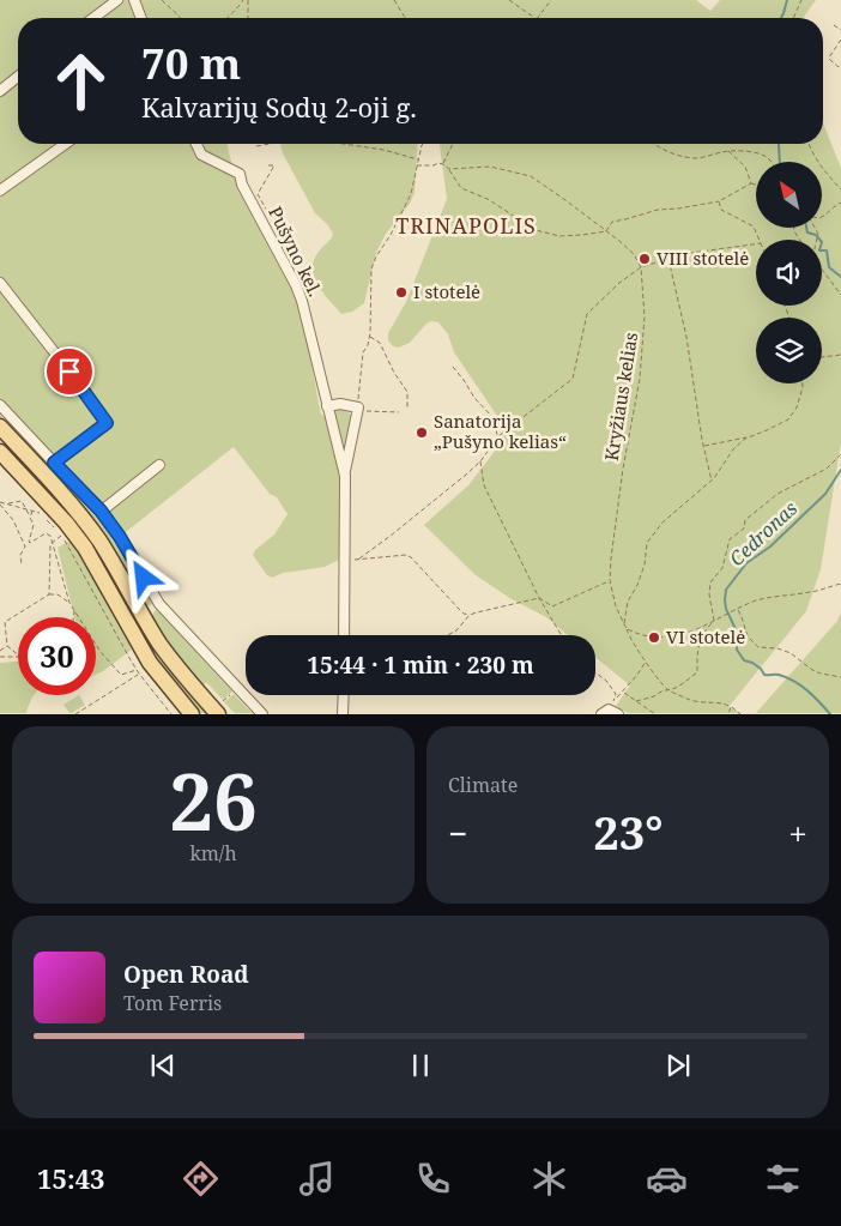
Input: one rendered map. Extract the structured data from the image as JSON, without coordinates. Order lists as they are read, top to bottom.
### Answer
{
  "streets": {
    "street": ["Pušyno kel."],
    "path": ["Kryžiaus kelias"]
  },
  "districts": ["TRINAPOLIS"],
  "water": ["Cedronas"],
  "places": [
    "VIII stotelė",
    "I stotelė",
    "Sanatorija „Pušyno kelias“",
    "VI stotelė"
  ],
  "north": "top left",
  "page": {
    "turn": ["70 m", "Kalvarijų Sodų 2-oji g."],
    "limit": "30",
    "trip": "15:44 · 1 min · 230 m",
    "tile": [
      ["26", "km/h"],
      "Climate"
    ],
    "heat": ["−", "23°", "+"],
    "song": ["Open Road", "Tom Ferris"],
    "tabs": "15:43"
  }
}
